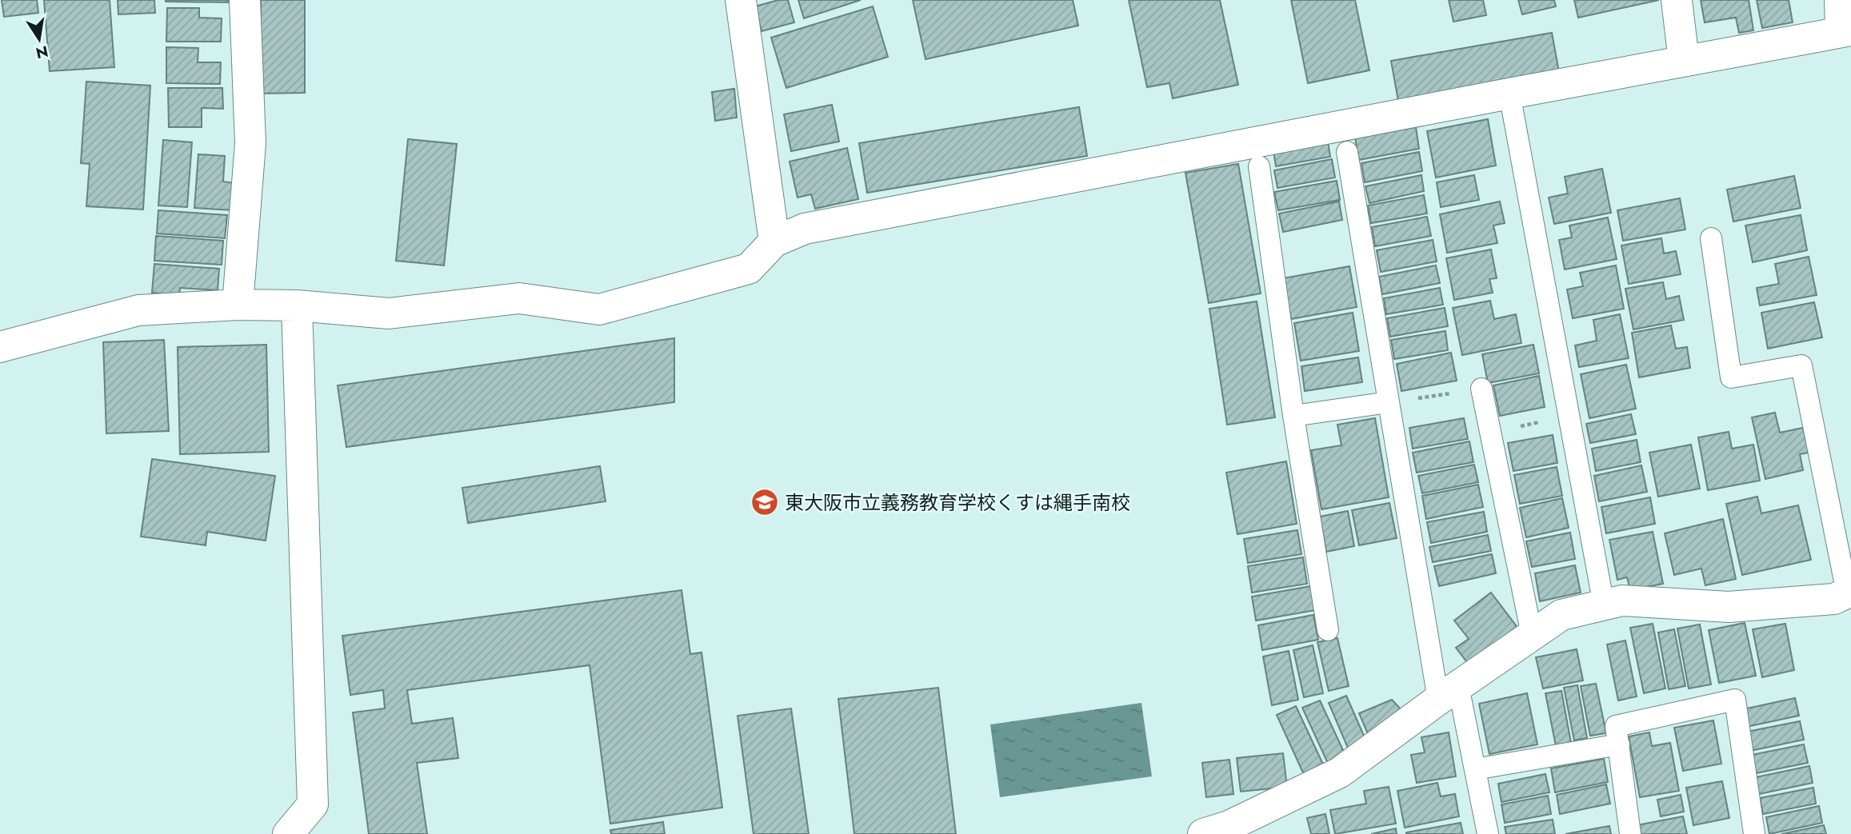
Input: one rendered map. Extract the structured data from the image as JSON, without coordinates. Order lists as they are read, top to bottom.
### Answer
{
  "places": {
    "school or university": ["東大阪市立義務教育学校くすは縄手南校"]
  },
  "north": "bottom"
}
